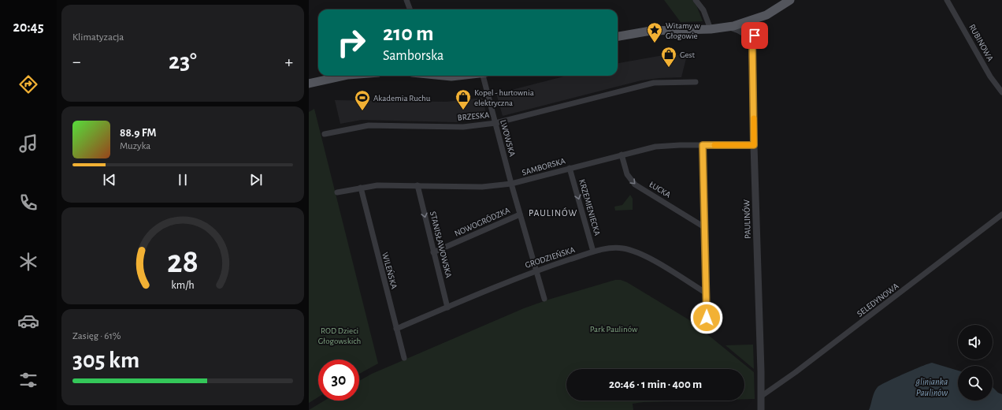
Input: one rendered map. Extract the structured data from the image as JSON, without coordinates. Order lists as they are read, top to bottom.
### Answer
{
  "streets": {
    "street": [
      "RUBINOWA",
      "BRZESKA",
      "LWOWSKA",
      "SAMBORSKA",
      "ŁUCKA",
      "KRZEMIENIECKA",
      "PAULINÓW",
      "NOWOGRÓDZKA",
      "STANISŁAWOWSKA",
      "GRODZIEŃSKA",
      "WILEŃSKA",
      "SELEDYNOWA"
    ]
  },
  "crossings": [
    ["BRZESKA", "LWOWSKA"],
    ["LWOWSKA", "SAMBORSKA"],
    ["LWOWSKA", "NOWOGRÓDZKA"],
    ["LWOWSKA", "GRODZIEŃSKA"],
    ["SAMBORSKA", "ŁUCKA"],
    ["SAMBORSKA", "KRZEMIENIECKA"],
    ["SAMBORSKA", "PAULINÓW"],
    ["SAMBORSKA", "STANISŁAWOWSKA"],
    ["SAMBORSKA", "WILEŃSKA"],
    ["KRZEMIENIECKA", "GRODZIEŃSKA"],
    ["PAULINÓW", "SELEDYNOWA"],
    ["NOWOGRÓDZKA", "STANISŁAWOWSKA"],
    ["STANISŁAWOWSKA", "GRODZIEŃSKA"],
    ["GRODZIEŃSKA", "WILEŃSKA"]
  ],
  "one_way": ["ŁUCKA", "KRZEMIENIECKA", "STANISŁAWOWSKA"],
  "districts": ["PAULINÓW"],
  "water": ["glinianka Paulinów"],
  "parks": ["Park Paulinów", "ROD Dzieci Głogowskich"],
  "places": {
    "place": ["Witamy w Głogowie"],
    "shop": ["Gest", "Kopel - hurtownia elektryczna"],
    "sports": ["Akademia Ruchu"]
  },
  "page": {
    "tabs": "20:45",
    "tile": [
      "Klimatyzacja",
      ["Zasięg · 61%", "305 km"]
    ],
    "turn": ["210 m", "Samborska"],
    "heat": ["−", "23°", "+"],
    "song": ["88.9 FM", "Muzyka"],
    "limit": "30",
    "trip": "20:46 · 1 min · 400 m",
    "gauge": ["28", "km/h"]
  }
}
